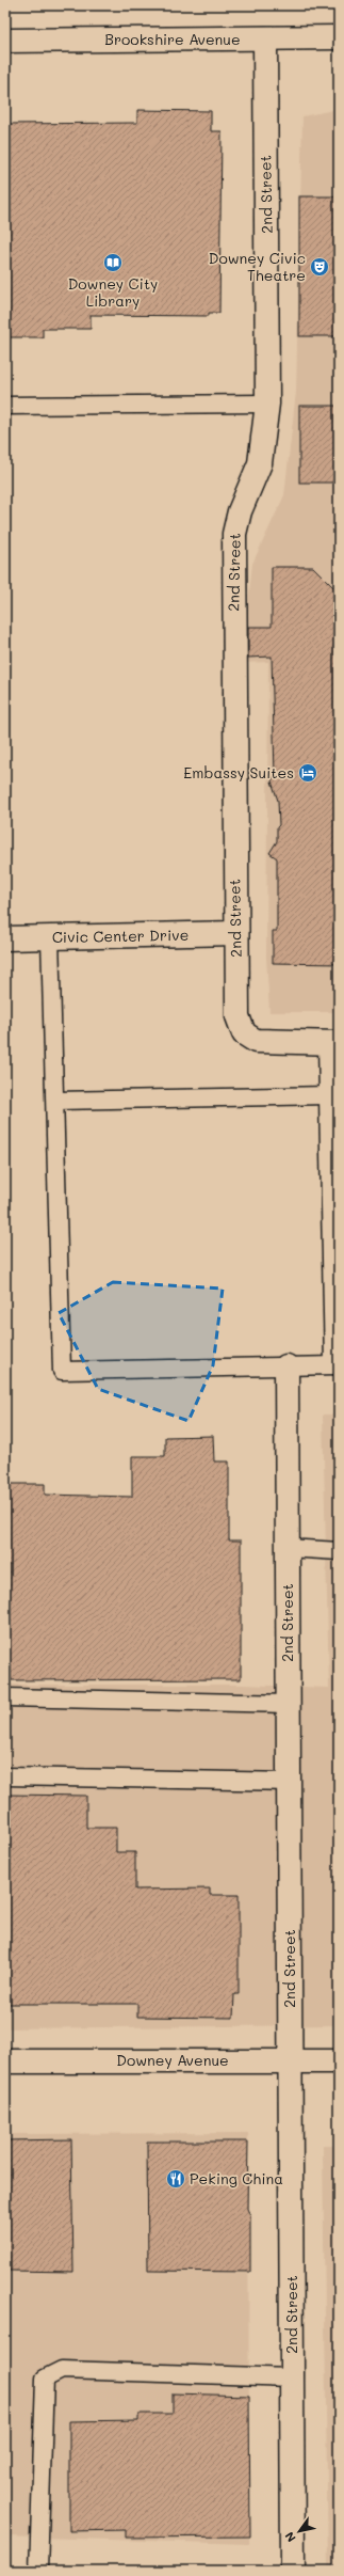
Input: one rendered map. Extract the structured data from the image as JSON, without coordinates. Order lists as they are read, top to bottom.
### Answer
{
  "streets": {
    "street": [
      "Brookshire Avenue",
      "2nd Street",
      "Civic Center Drive",
      "Downey Avenue"
    ]
  },
  "crossings": [
    ["Brookshire Avenue", "2nd Street"],
    ["2nd Street", "Civic Center Drive"],
    ["2nd Street", "Downey Avenue"]
  ],
  "places": {
    "library": ["Downey City Library"],
    "theatre": ["Downey Civic Theatre"],
    "hotel": ["Embassy Suites"],
    "restaurant": ["Peking China"]
  },
  "north": "bottom left"
}
